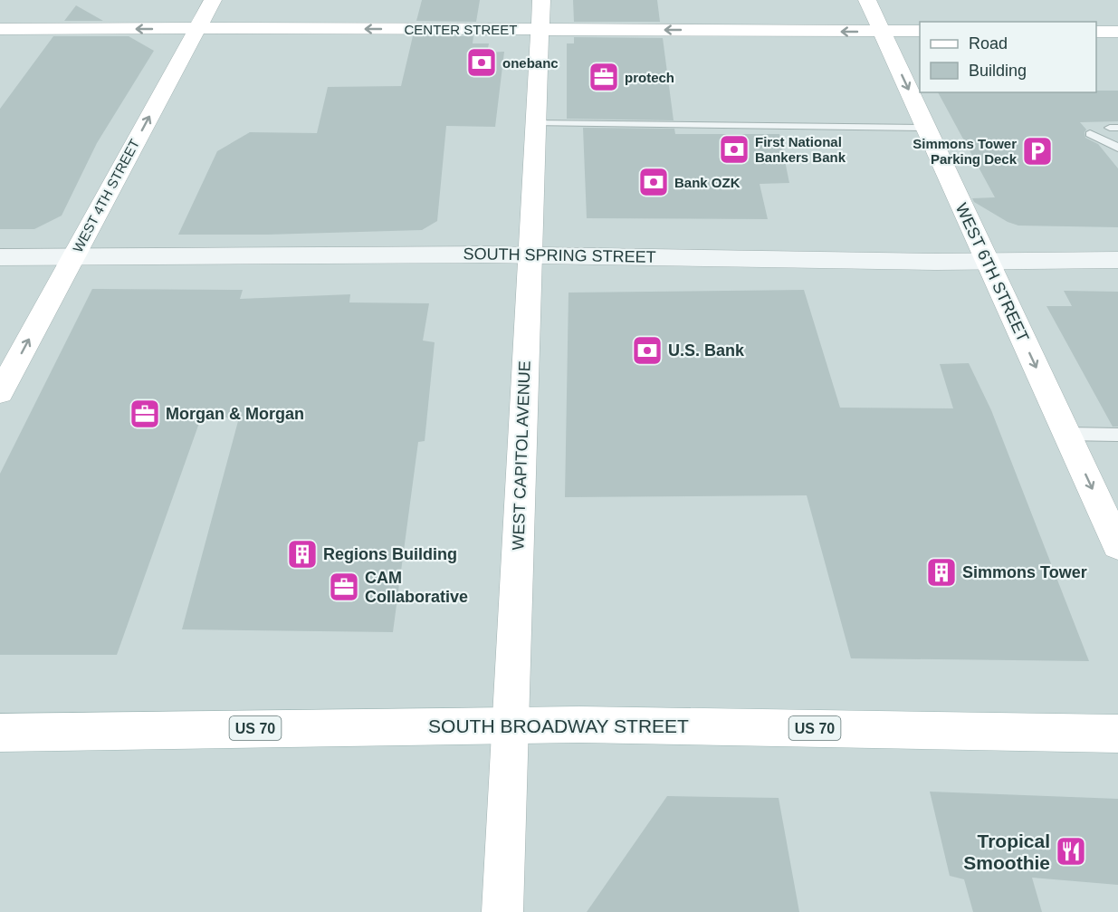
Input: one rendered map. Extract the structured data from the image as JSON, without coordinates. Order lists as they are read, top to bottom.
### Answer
{
  "streets": {
    "street": [
      "CENTER STREET",
      "WEST 4TH STREET",
      "SOUTH SPRING STREET",
      "WEST 6TH STREET",
      "WEST CAPITOL AVENUE",
      "SOUTH BROADWAY STREET",
      "US 70"
    ]
  },
  "crossings": [
    ["CENTER STREET", "WEST 4TH STREET"],
    ["CENTER STREET", "WEST 6TH STREET"],
    ["CENTER STREET", "WEST CAPITOL AVENUE"],
    ["WEST 4TH STREET", "SOUTH SPRING STREET"],
    ["SOUTH SPRING STREET", "WEST 6TH STREET"],
    ["SOUTH SPRING STREET", "WEST CAPITOL AVENUE"],
    ["WEST CAPITOL AVENUE", "SOUTH BROADWAY STREET"]
  ],
  "one_way": ["CENTER STREET", "WEST 4TH STREET", "WEST 6TH STREET"],
  "places": {
    "bank": [
      "onebanc",
      "First National Bankers Bank",
      "Bank OZK",
      "U.S. Bank"
    ],
    "office": ["protech", "Morgan & Morgan", "CAM Collaborative"],
    "parking": ["Simmons Tower Parking Deck"],
    "building": ["Regions Building", "Simmons Tower"],
    "restaurant": ["Tropical Smoothie"]
  },
  "legend": ["Road", "Building"]
}
